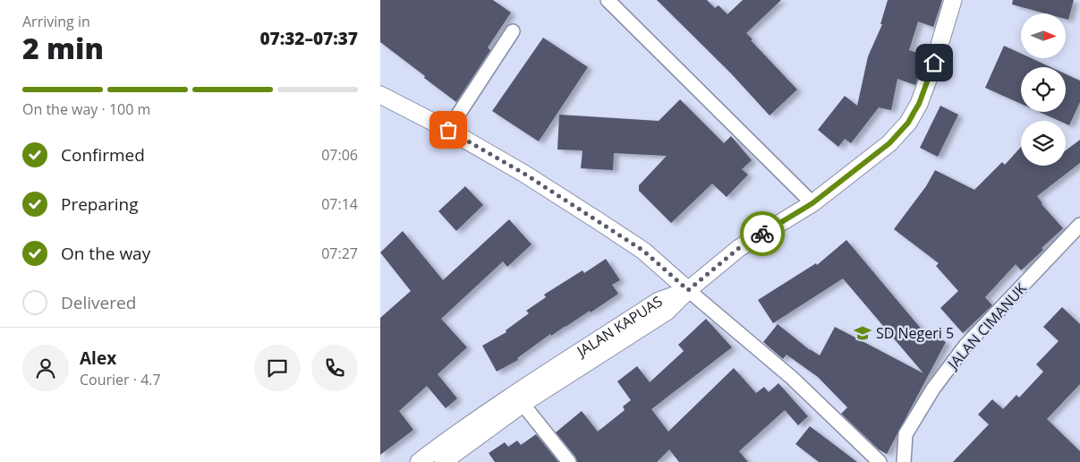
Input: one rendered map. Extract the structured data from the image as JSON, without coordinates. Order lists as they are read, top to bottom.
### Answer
{
  "streets": {
    "street": ["JALAN CIMANUK", "JALAN KAPUAS"]
  },
  "places": {
    "school or university": ["SD Negeri 5"]
  },
  "north": "right",
  "page": {
    "heading": ["2 min", "Arriving in", "07:32–07:37"],
    "panel": ["Alex", "Courier · 4.7"],
    "bar": "On the way · 100 m",
    "list": [
      ["Confirmed", "07:06"],
      ["Preparing", "07:14"],
      ["On the way", "07:27"],
      "Delivered"
    ]
  }
}
